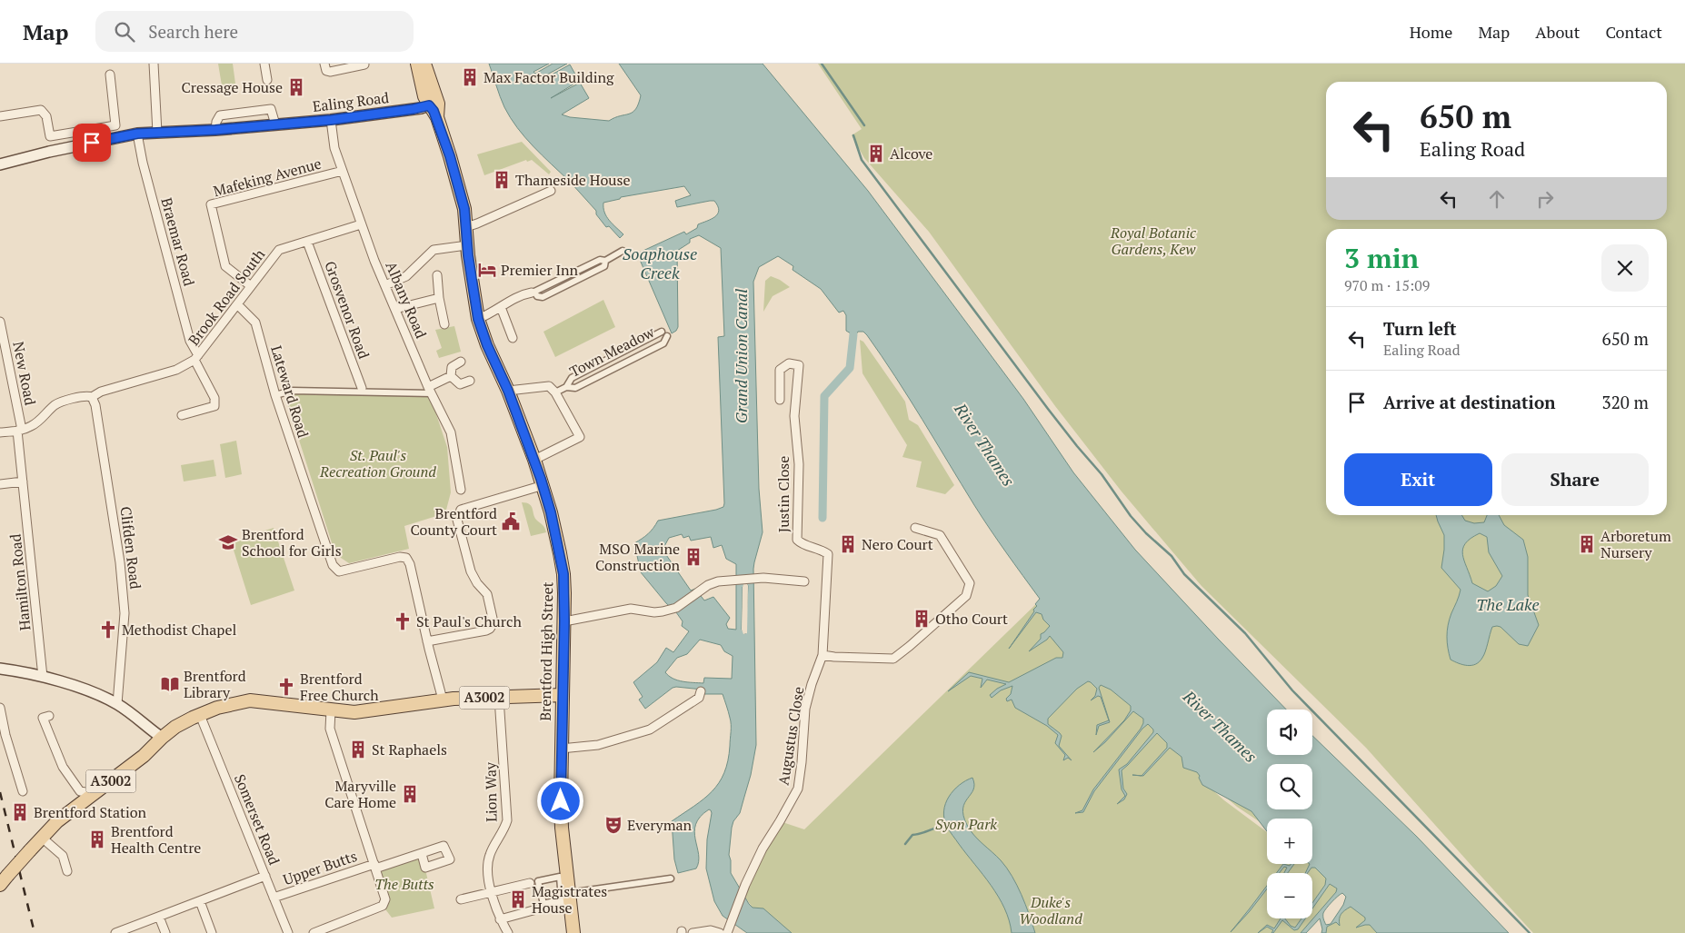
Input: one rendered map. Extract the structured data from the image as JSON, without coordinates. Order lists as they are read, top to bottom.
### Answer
{
  "streets": {
    "main road": ["Ealing Road", "Brentford High Street", "A3002"],
    "street": [
      "Mafeking Avenue",
      "Braemar Road",
      "Brook Road South",
      "Albany Road",
      "Grosvenor Road",
      "Town Meadow",
      "New Road",
      "Lateward Road",
      "Justin Close",
      "Clifden Road",
      "Hamilton Road",
      "Augustus Close",
      "Lion Way",
      "Somerset Road",
      "Upper Butts"
    ]
  },
  "crossings": [
    ["Ealing Road", "Braemar Road"],
    ["Ealing Road", "Albany Road"],
    ["Ealing Road", "Brentford High Street"],
    ["Mafeking Avenue", "Brook Road South"],
    ["Mafeking Avenue", "Albany Road"],
    ["Braemar Road", "Brook Road South"],
    ["Brook Road South", "Albany Road"],
    ["Brook Road South", "Grosvenor Road"],
    ["Brook Road South", "New Road"],
    ["Brook Road South", "Lateward Road"],
    ["Brook Road South", "Clifden Road"],
    ["Brook Road South", "Hamilton Road"],
    ["New Road", "Hamilton Road"],
    ["Justin Close", "Augustus Close"],
    ["Brentford High Street", "A3002"],
    ["A3002", "Lion Way"],
    ["A3002", "Somerset Road"],
    ["Somerset Road", "Upper Butts"]
  ],
  "water": [
    "Soaphouse Creek",
    "Grand Union Canal",
    "River Thames",
    "The Lake"
  ],
  "parks": [
    "Royal Botanic Gardens, Kew",
    "St. Paul's Recreation Ground",
    "Syon Park",
    "The Butts",
    "Duke's Woodland"
  ],
  "places": {
    "building": [
      "Max Factor Building",
      "Cressage House",
      "Alcove",
      "Thameside House",
      "Nero Court",
      "Arboretum Nursery",
      "MSO Marine Construction",
      "Otho Court",
      "St Raphaels",
      "Maryville Care Home",
      "Brentford Station",
      "Brentford Health Centre",
      "Magistrates House"
    ],
    "hotel": ["Premier Inn"],
    "public building": ["Brentford County Court"],
    "school or university": ["Brentford School for Girls"],
    "church": ["St Paul's Church", "Methodist Chapel", "Brentford Free Church"],
    "library": ["Brentford Library"],
    "theatre": ["Everyman"]
  },
  "page": {
    "header": "Map",
    "search": "Search here",
    "nav": [
      "Home",
      "Map",
      "About",
      "Contact"
    ],
    "turn": ["650 m", "Ealing Road"],
    "heading": ["3 min", "970 m · 15:09"],
    "list": [
      {
        "name": "Turn left",
        "note": "Ealing Road",
        "value": "650 m"
      },
      {
        "name": "Arrive at destination",
        "value": "320 m"
      }
    ],
    "buttons": ["Exit", "Share"],
    "map_buttons": ["+", "−"]
  }
}
